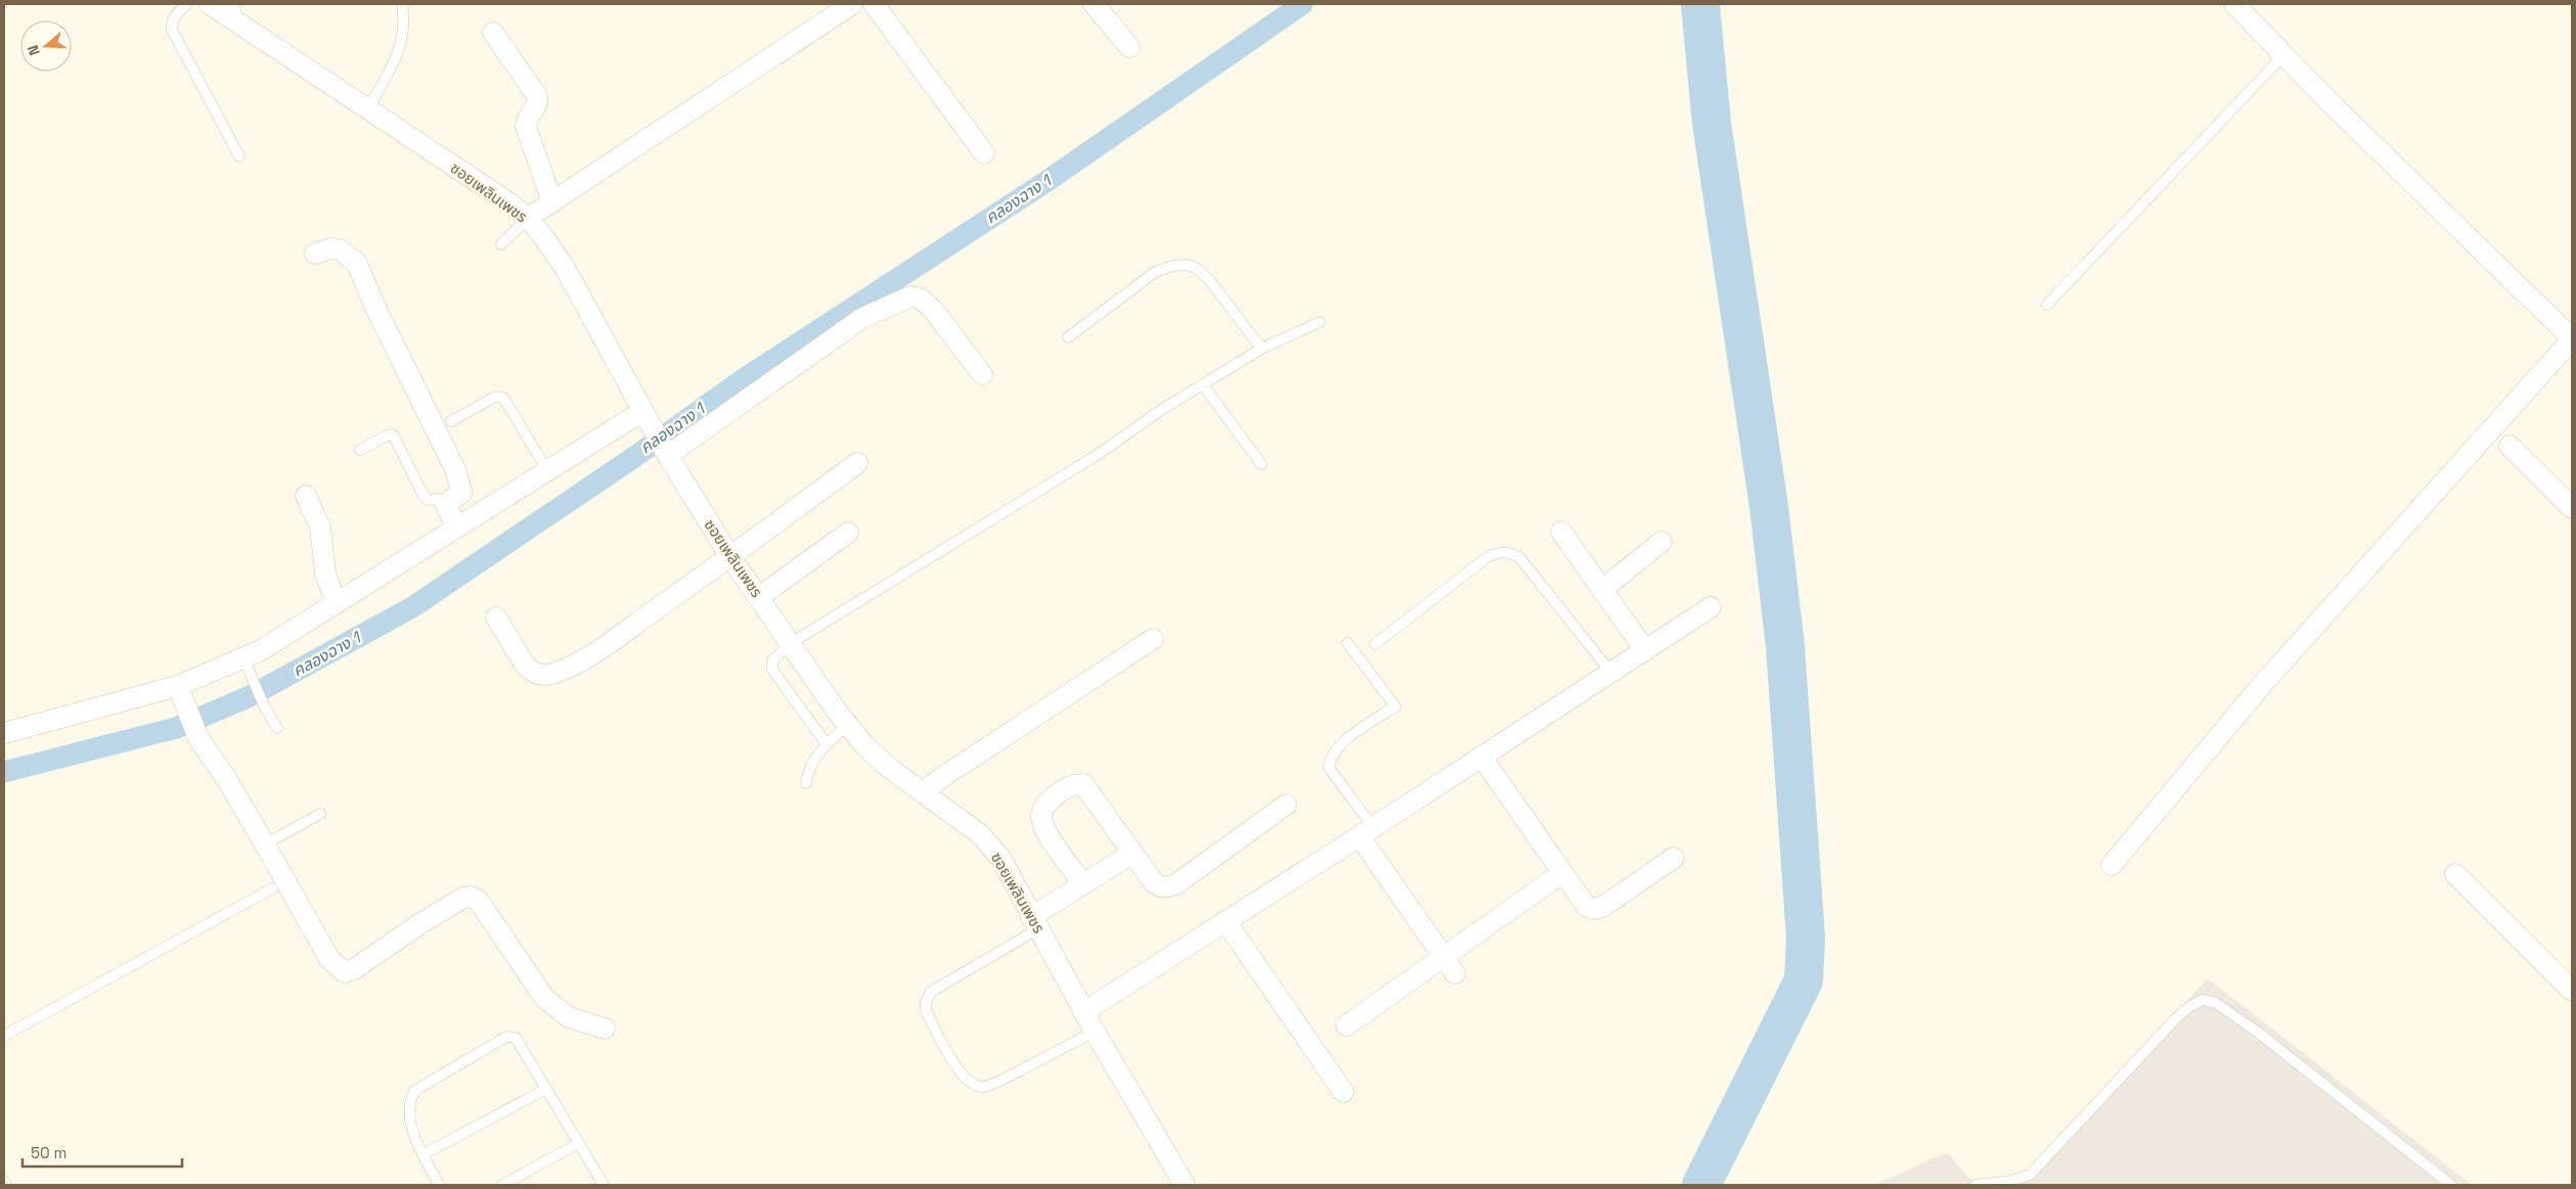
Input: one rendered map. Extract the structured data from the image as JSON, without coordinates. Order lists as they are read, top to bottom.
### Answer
{
  "streets": {
    "street": ["ซอยเพลินเพชร"]
  },
  "water": ["คลองฉาง 1"],
  "scale_bar": "50 m",
  "north": "left"
}
